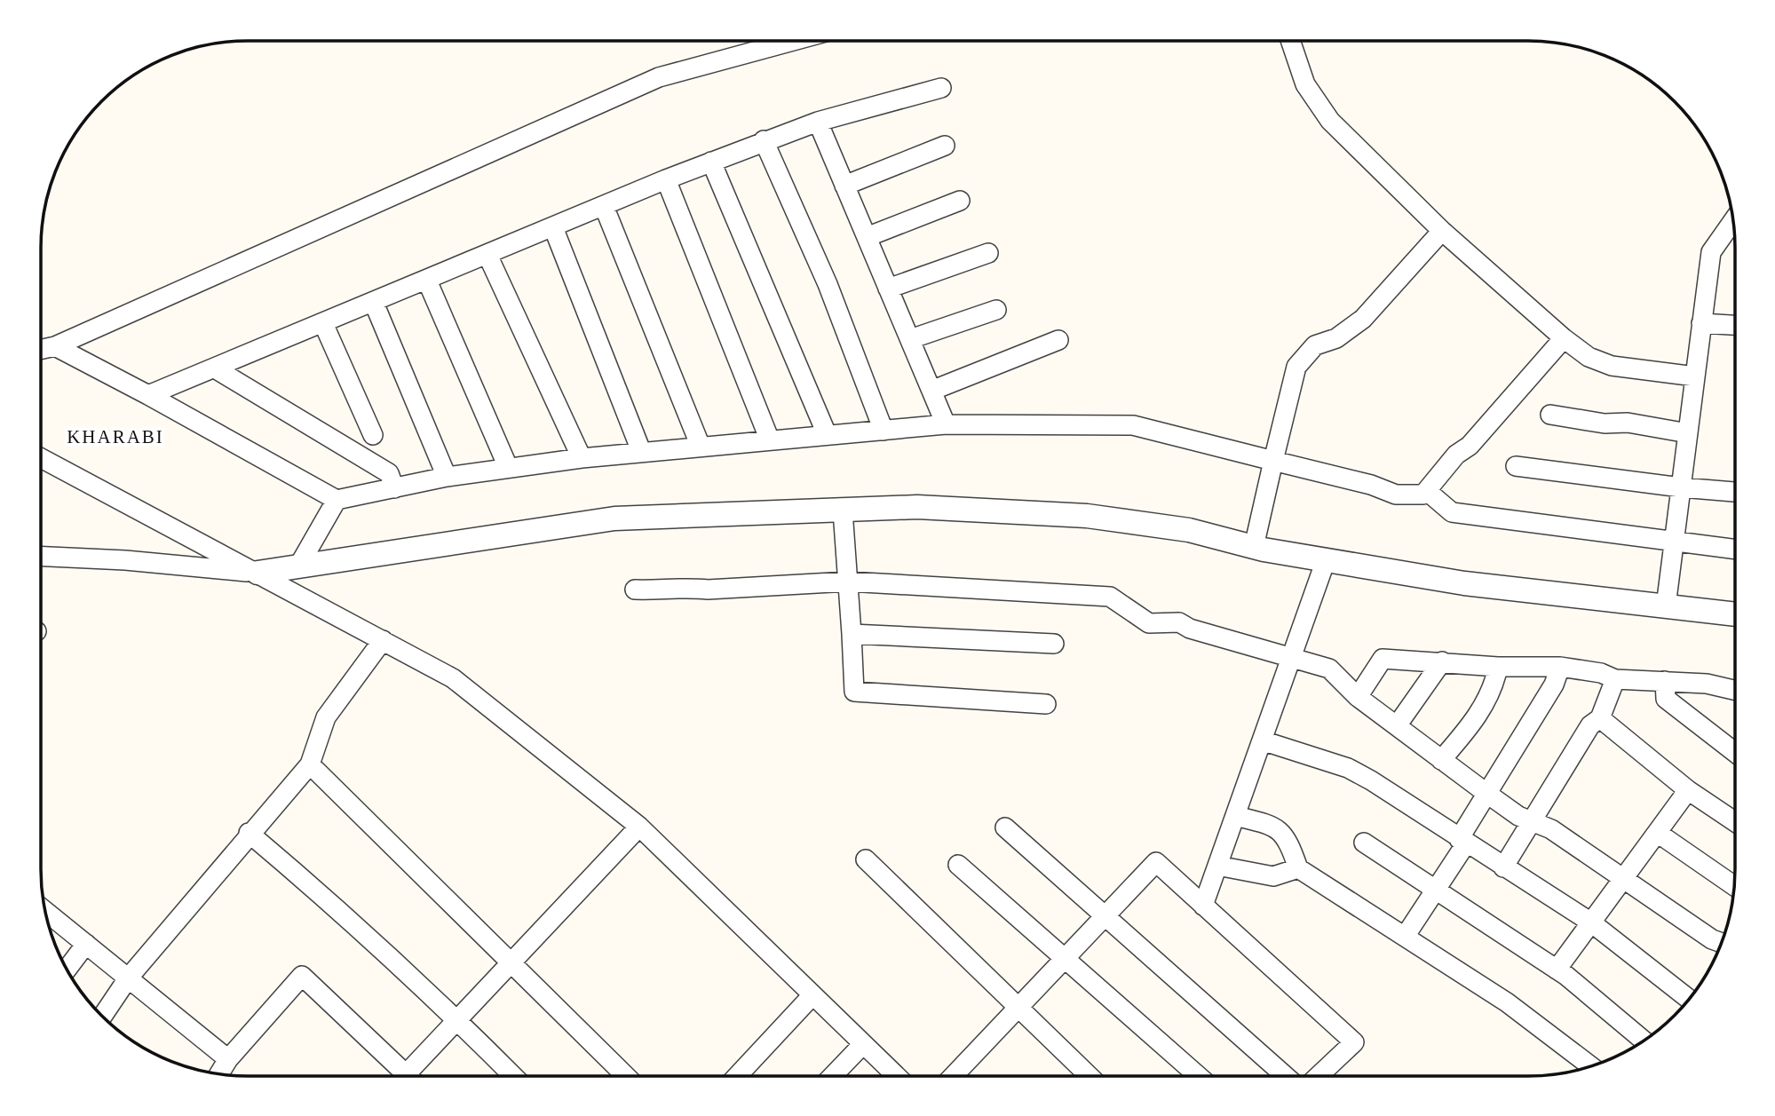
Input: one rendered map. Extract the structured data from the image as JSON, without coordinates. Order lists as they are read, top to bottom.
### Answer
{
  "districts": ["KHARABI"]
}
